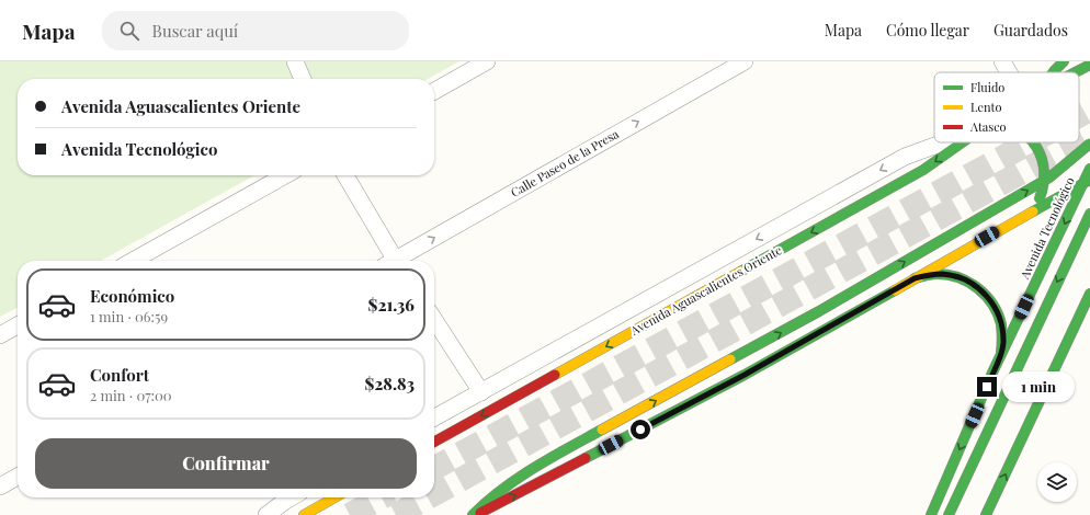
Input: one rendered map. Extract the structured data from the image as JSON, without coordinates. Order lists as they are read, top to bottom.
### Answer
{
  "streets": {
    "main road": ["Avenida Tecnológico", "Avenida Aguascalientes Oriente"],
    "street": ["Calle Paseo de la Presa"]
  },
  "one_way": ["Calle Paseo de la Presa"],
  "legend": ["Fluido", "Lento", "Atasco"],
  "page": {
    "header": "Mapa",
    "search": "Buscar aquí",
    "nav": ["Mapa", "Cómo llegar", "Guardados"],
    "banner": ["Avenida Aguascalientes Oriente", "Avenida Tecnológico"],
    "list": [
      {
        "name": "Económico",
        "note": "1 min · 06:59",
        "value": "$21.36"
      },
      {
        "name": "Confort",
        "note": "2 min · 07:00",
        "value": "$28.83"
      }
    ],
    "bubble": "1 min",
    "buttons": "Confirmar"
  }
}
